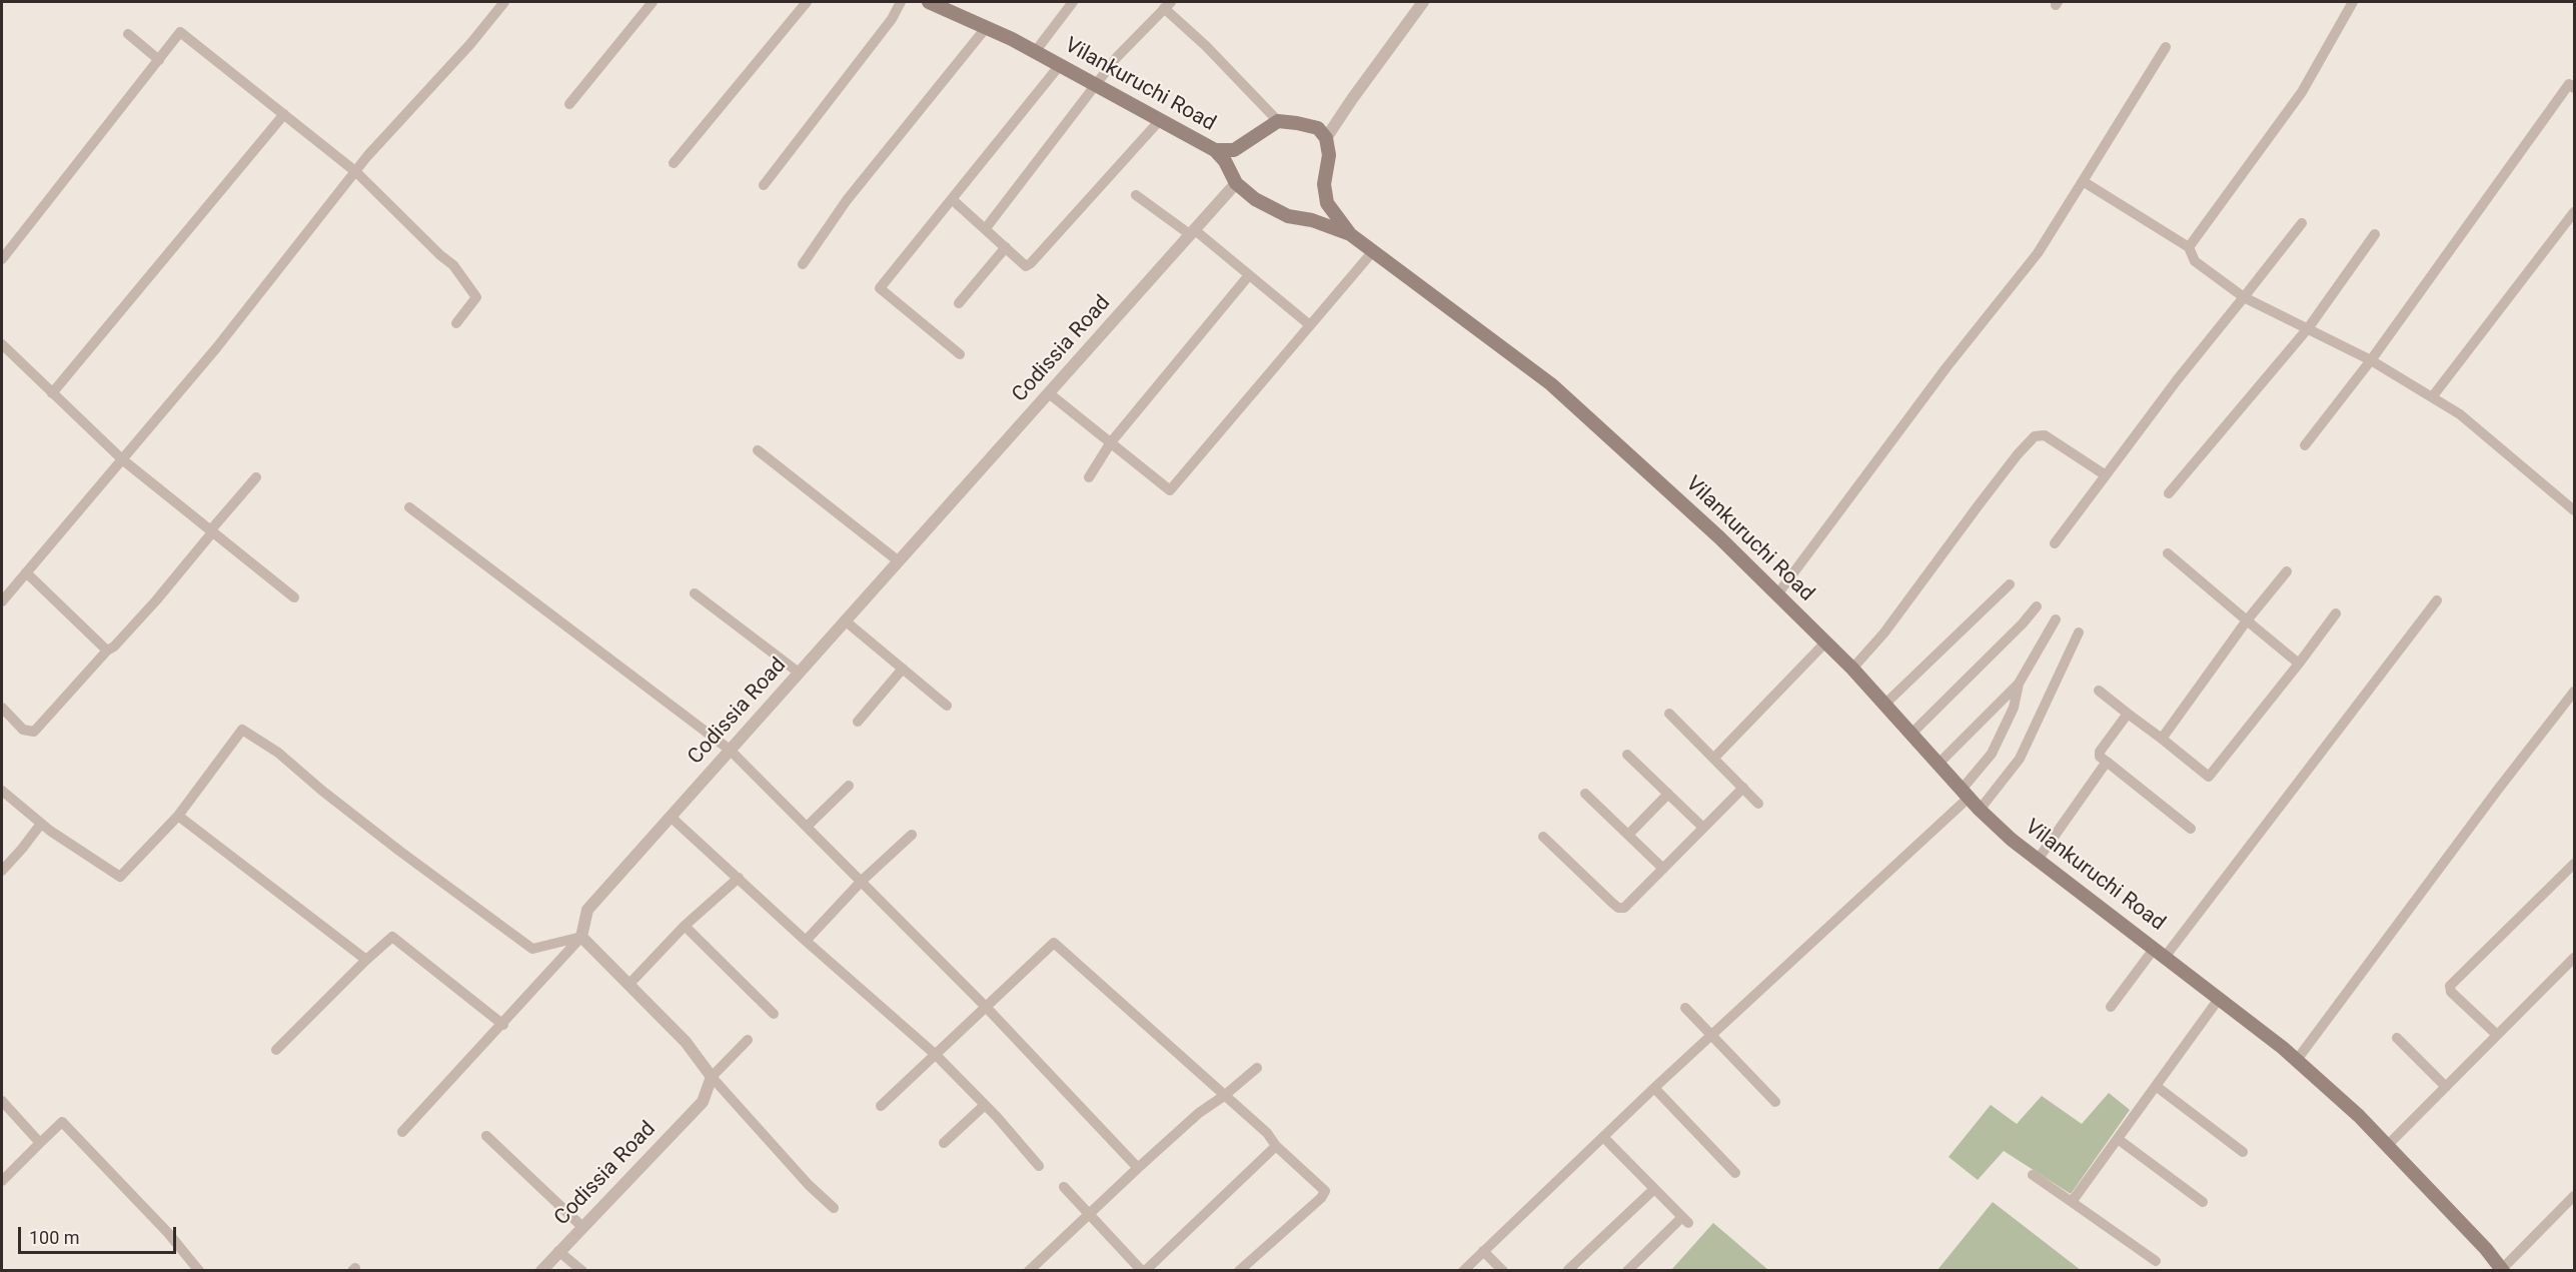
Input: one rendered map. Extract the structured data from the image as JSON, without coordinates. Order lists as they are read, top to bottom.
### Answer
{
  "streets": {
    "main road": ["Vilankuruchi Road"],
    "street": ["Codissia Road"]
  },
  "scale_bar": "100 m"
}
